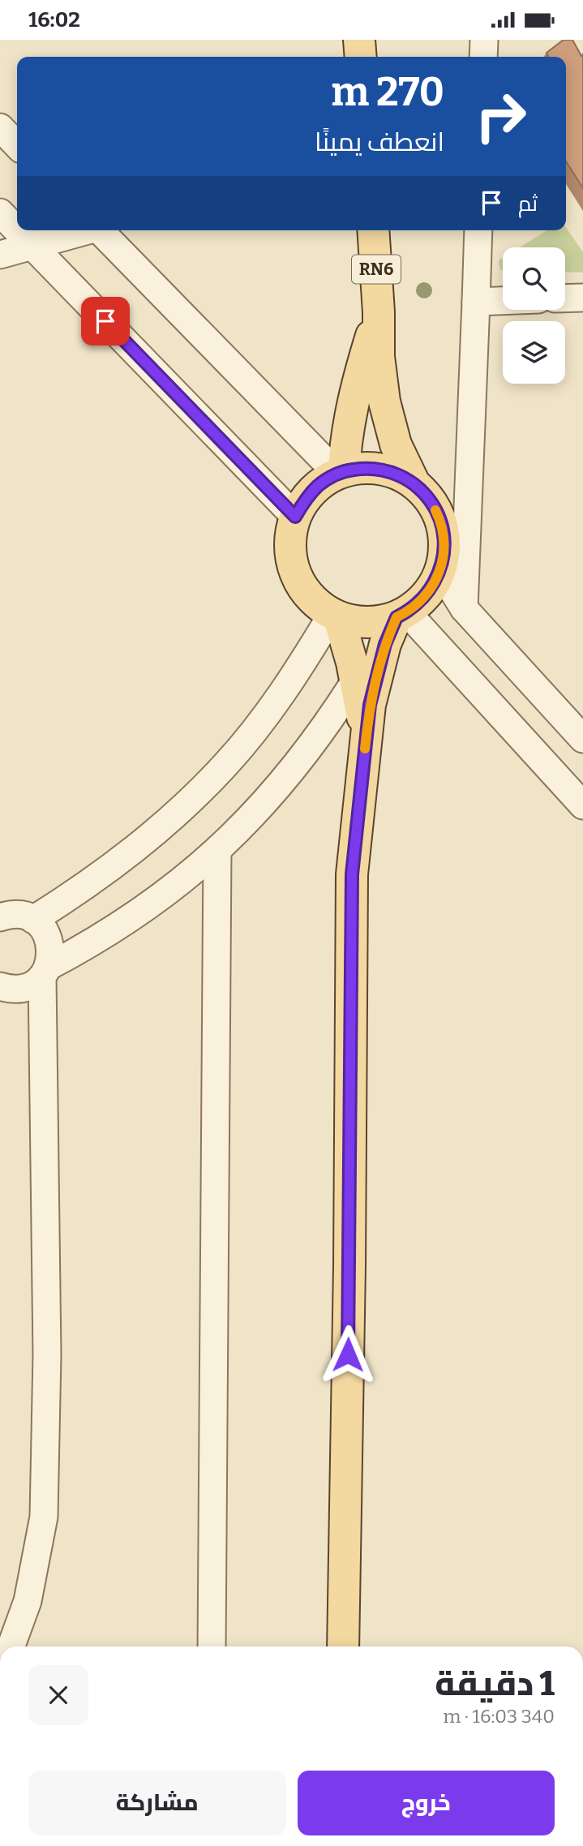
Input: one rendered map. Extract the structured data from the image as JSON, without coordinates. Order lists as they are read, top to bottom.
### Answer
{
  "streets": {
    "main road": ["RN6"]
  },
  "page": {
    "status": "16:02",
    "turn": ["270 m", "انعطف يمينًا"],
    "then": "ثم",
    "heading": ["1 دقيقة", "340 m · 16:03"],
    "buttons": ["خروج", "مشاركة"]
  }
}
